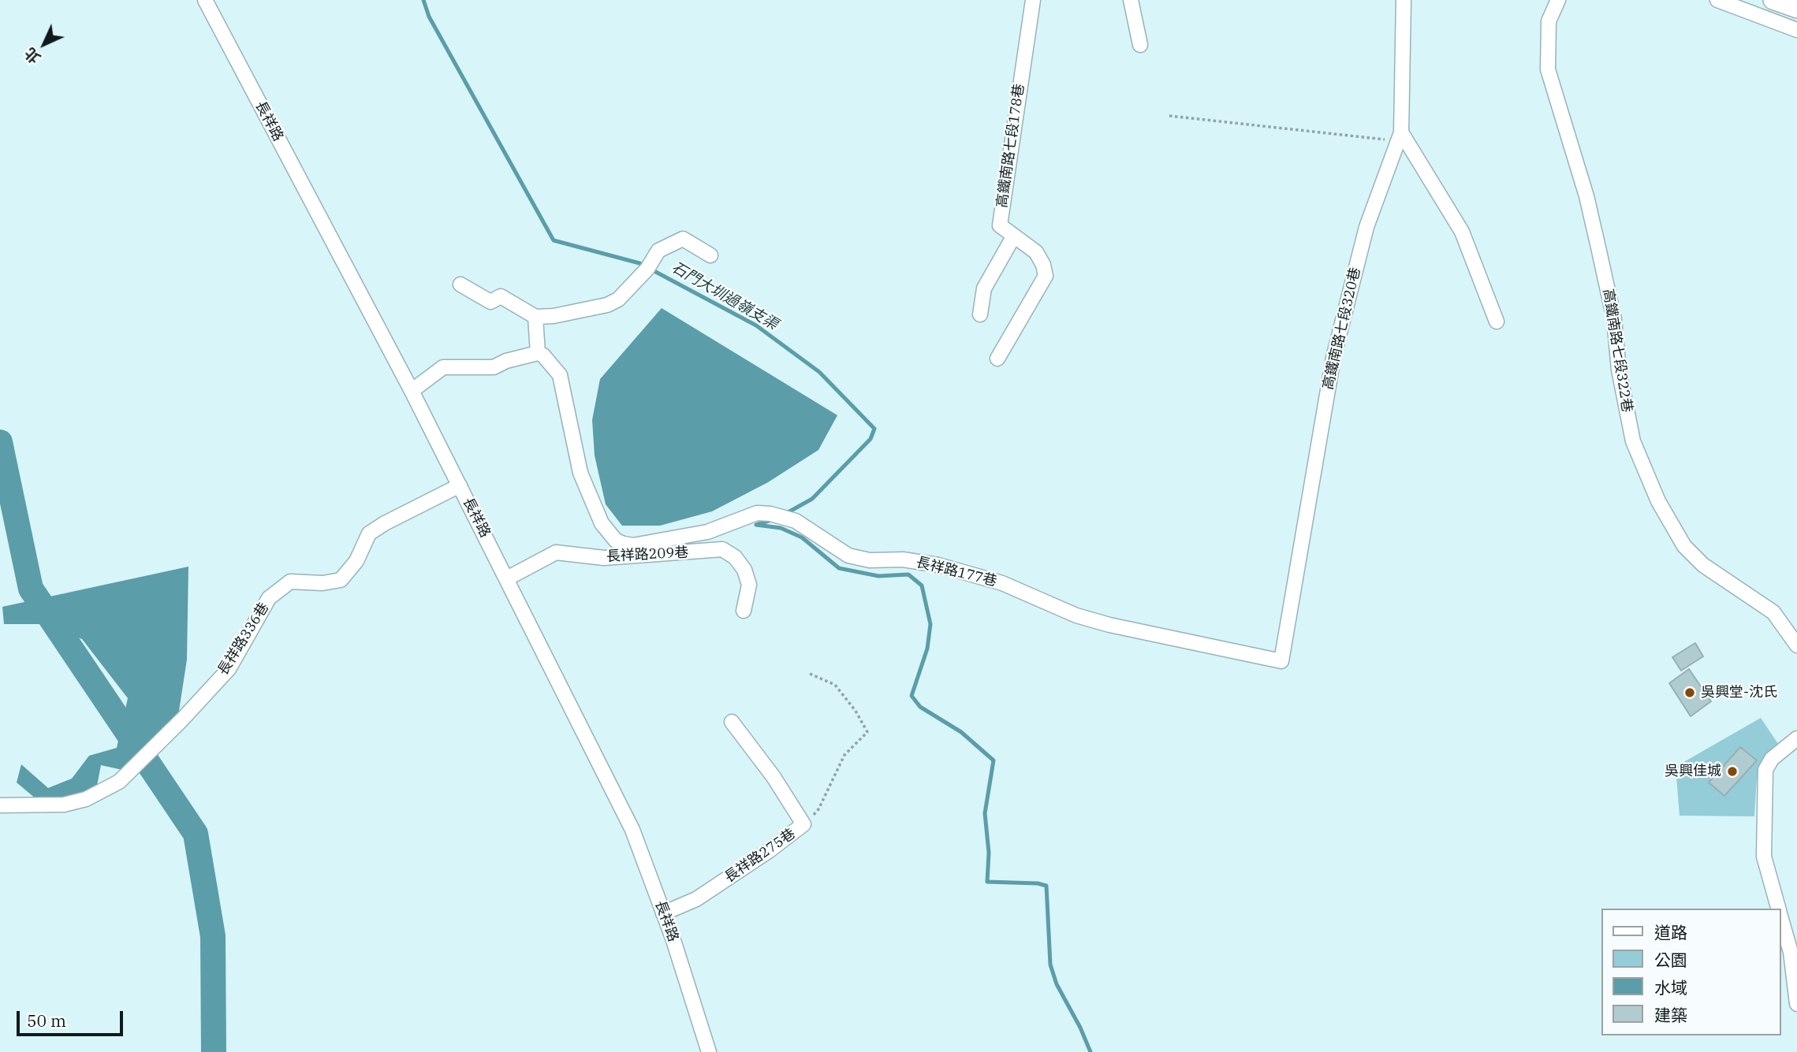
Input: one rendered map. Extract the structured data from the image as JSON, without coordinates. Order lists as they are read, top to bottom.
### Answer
{
  "streets": {
    "street": [
      "長祥路",
      "高鐵南路七段178巷",
      "高鐵南路七段320巷",
      "高鐵南路七段322巷",
      "長祥路209巷",
      "長祥路177巷",
      "長祥路336巷",
      "長祥路275巷"
    ]
  },
  "crossings": [
    ["長祥路", "長祥路209巷"],
    ["長祥路", "長祥路336巷"],
    ["長祥路", "長祥路275巷"],
    ["高鐵南路七段320巷", "長祥路177巷"]
  ],
  "water": ["石門大圳過嶺支渠"],
  "places": ["吳興堂-沈氏", "吳興佳城"],
  "legend": [
    "道路",
    "公園",
    "水域",
    "建築"
  ],
  "scale_bar": "50 m",
  "north": "bottom left"
}
